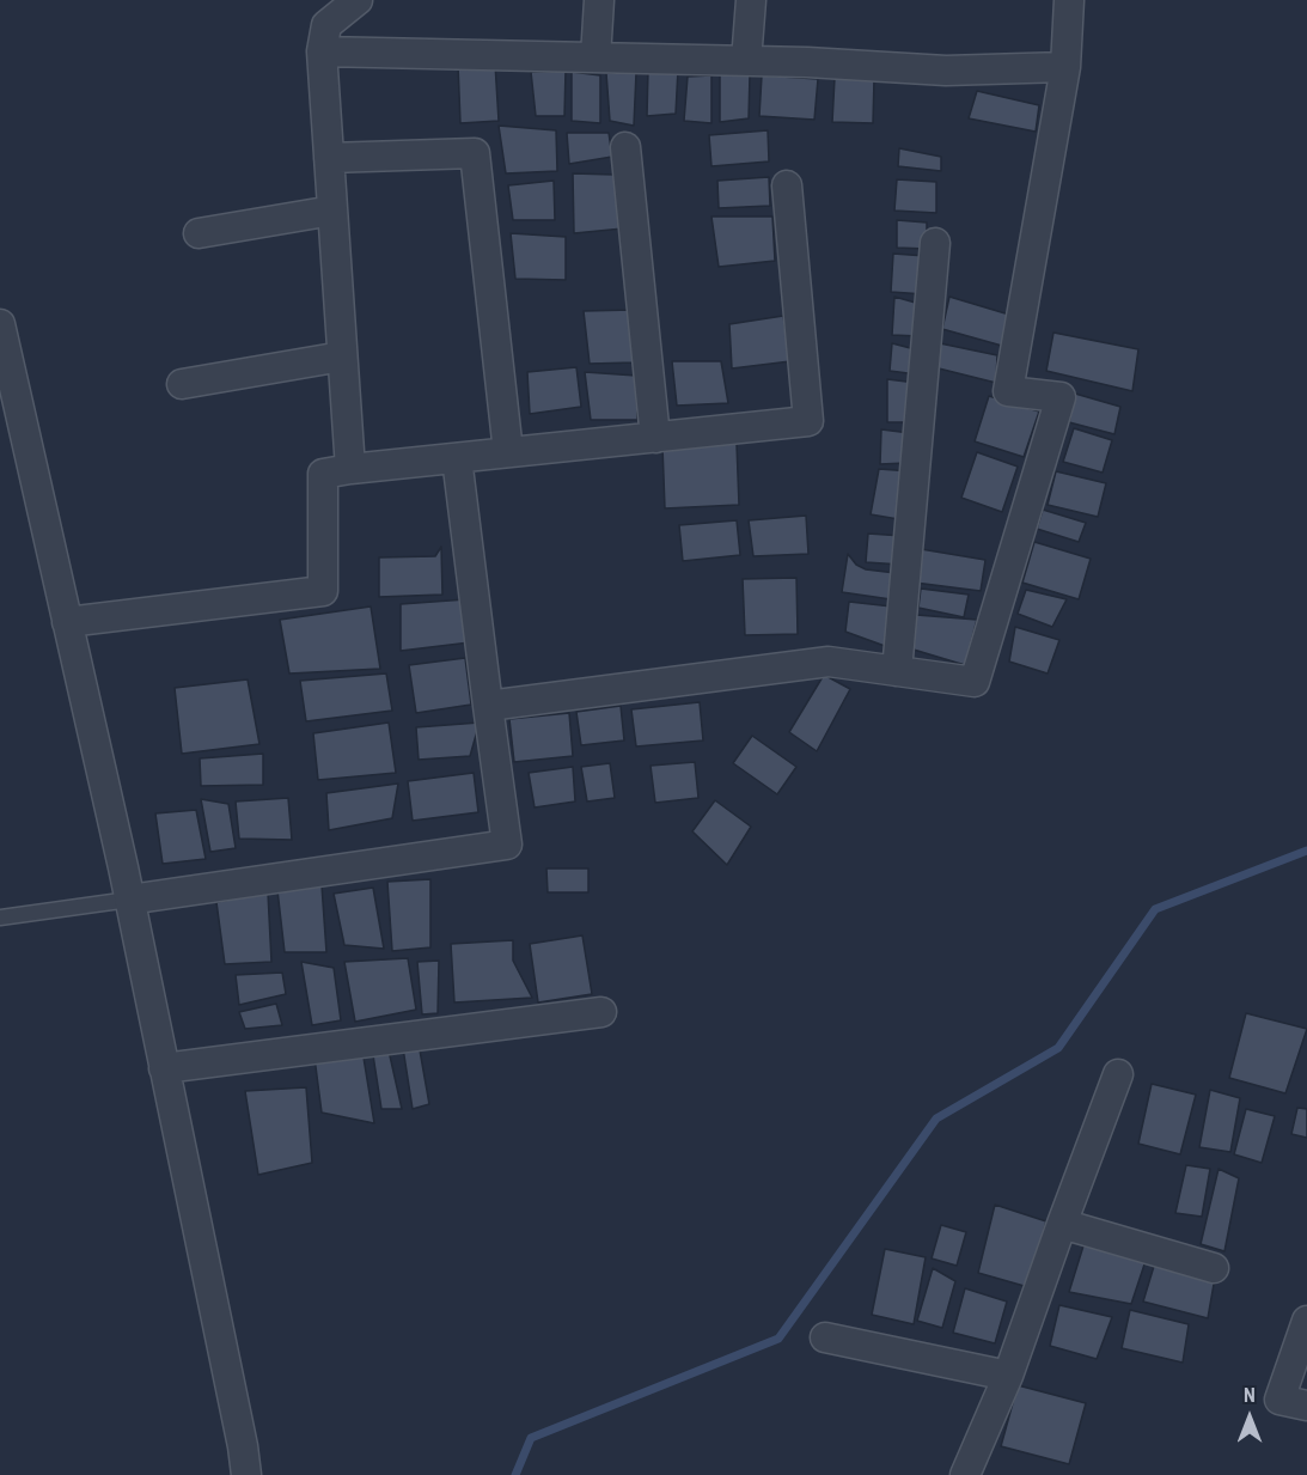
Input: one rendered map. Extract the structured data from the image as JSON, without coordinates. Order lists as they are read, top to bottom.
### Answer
{
  "north": "top"
}
